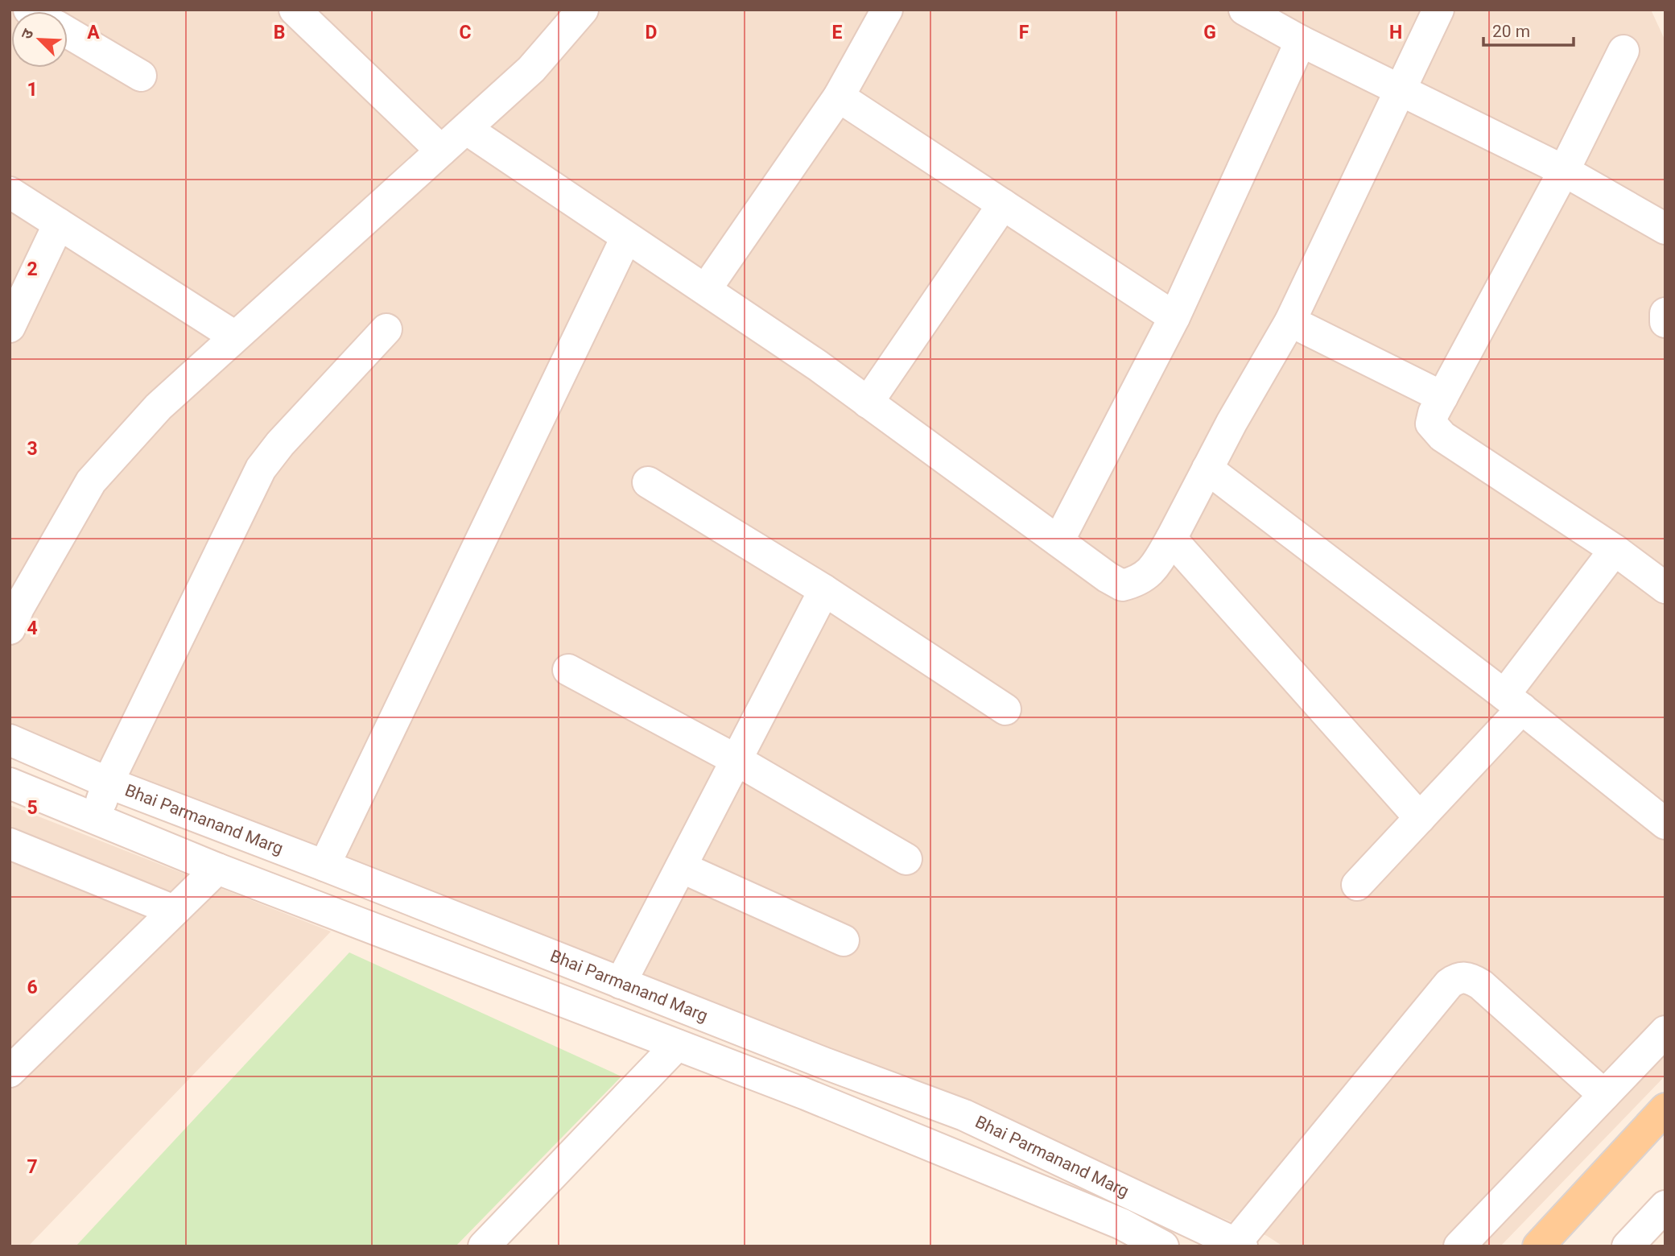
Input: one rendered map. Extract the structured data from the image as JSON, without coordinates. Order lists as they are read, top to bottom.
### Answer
{
  "streets": {
    "street": ["Bhai Parmanand Marg"]
  },
  "scale_bar": "20 m",
  "north": "top left",
  "grid": {
    "columns": [
      "A",
      "B",
      "C",
      "D",
      "E",
      "F",
      "G",
      "H"
    ],
    "rows": [
      "1",
      "2",
      "3",
      "4",
      "5",
      "6",
      "7"
    ]
  }
}
